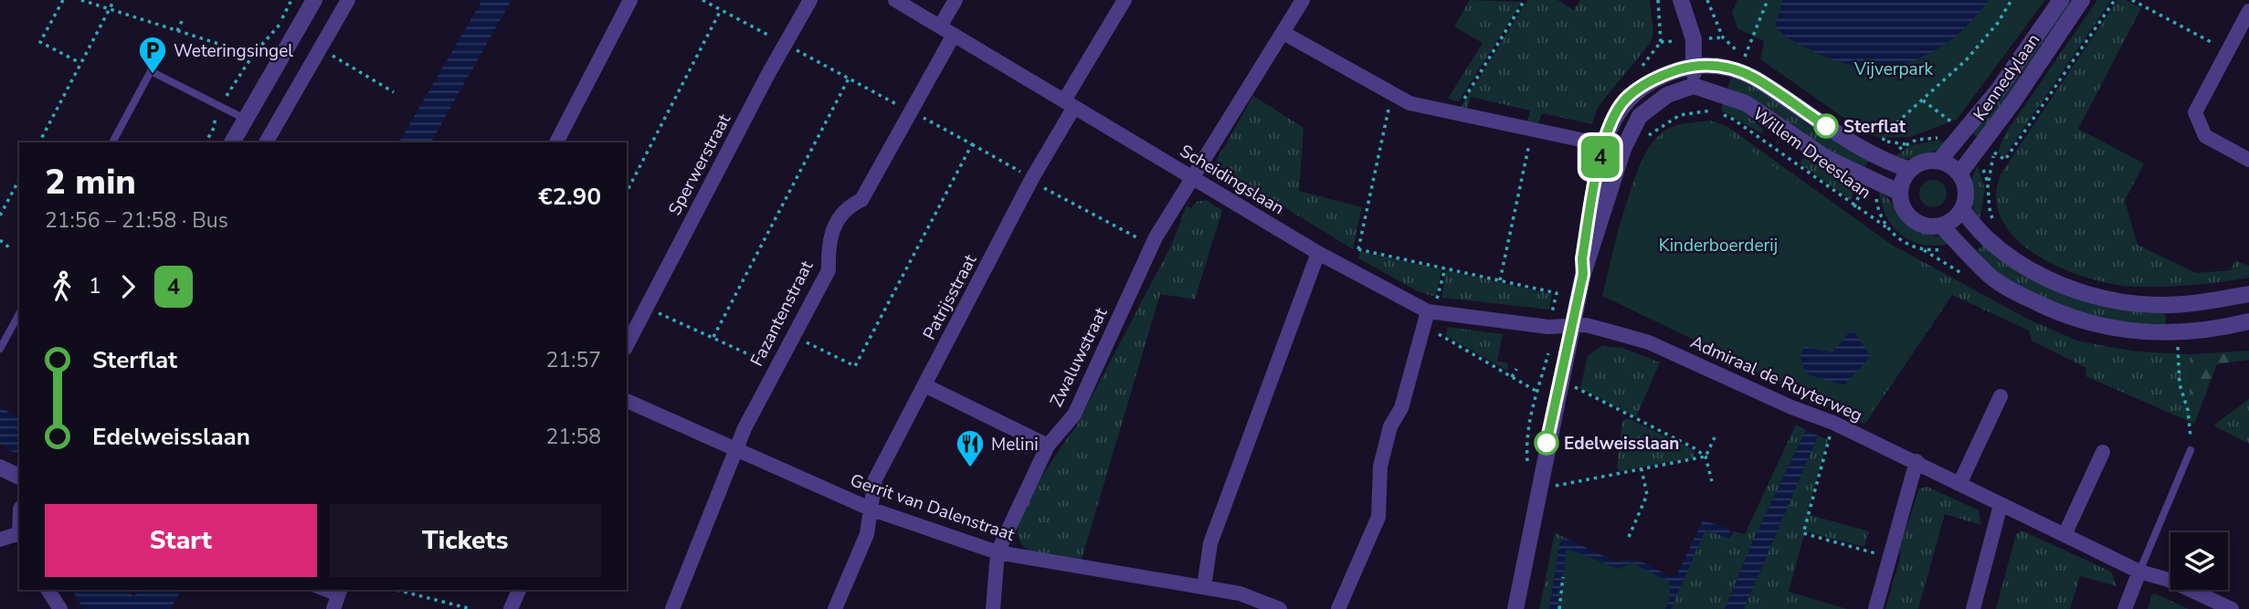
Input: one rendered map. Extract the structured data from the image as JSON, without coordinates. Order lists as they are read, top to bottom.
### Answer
{
  "streets": {
    "street": [
      "Kennedylaan",
      "Willem Dreeslaan",
      "Sperwerstraat",
      "Scheidingslaan",
      "Patrijsstraat",
      "Fazantenstraat",
      "Zwaluwstraat",
      "Admiraal de Ruyterweg",
      "Gerrit van Dalenstraat"
    ]
  },
  "crossings": [
    ["Kennedylaan", "Willem Dreeslaan"],
    ["Scheidingslaan", "Patrijsstraat"],
    ["Scheidingslaan", "Fazantenstraat"],
    ["Scheidingslaan", "Zwaluwstraat"],
    ["Scheidingslaan", "Admiraal de Ruyterweg"],
    ["Patrijsstraat", "Gerrit van Dalenstraat"],
    ["Fazantenstraat", "Gerrit van Dalenstraat"],
    ["Zwaluwstraat", "Gerrit van Dalenstraat"]
  ],
  "parks": ["Vijverpark", "Kinderboerderij"],
  "places": {
    "parking": ["Weteringsingel"],
    "other": ["Sterflat", "Edelweisslaan"],
    "restaurant": ["Melini"]
  },
  "lines": ["bus line 4"],
  "page": {
    "on_map": "4",
    "heading": ["2 min", "21:56 – 21:58 · Bus", "€2.90"],
    "legs": ["1", "4"],
    "list": [
      {
        "name": "Sterflat",
        "value": "21:57"
      },
      {
        "name": "Edelweisslaan",
        "value": "21:58"
      }
    ],
    "buttons": ["Start", "Tickets"]
  }
}
